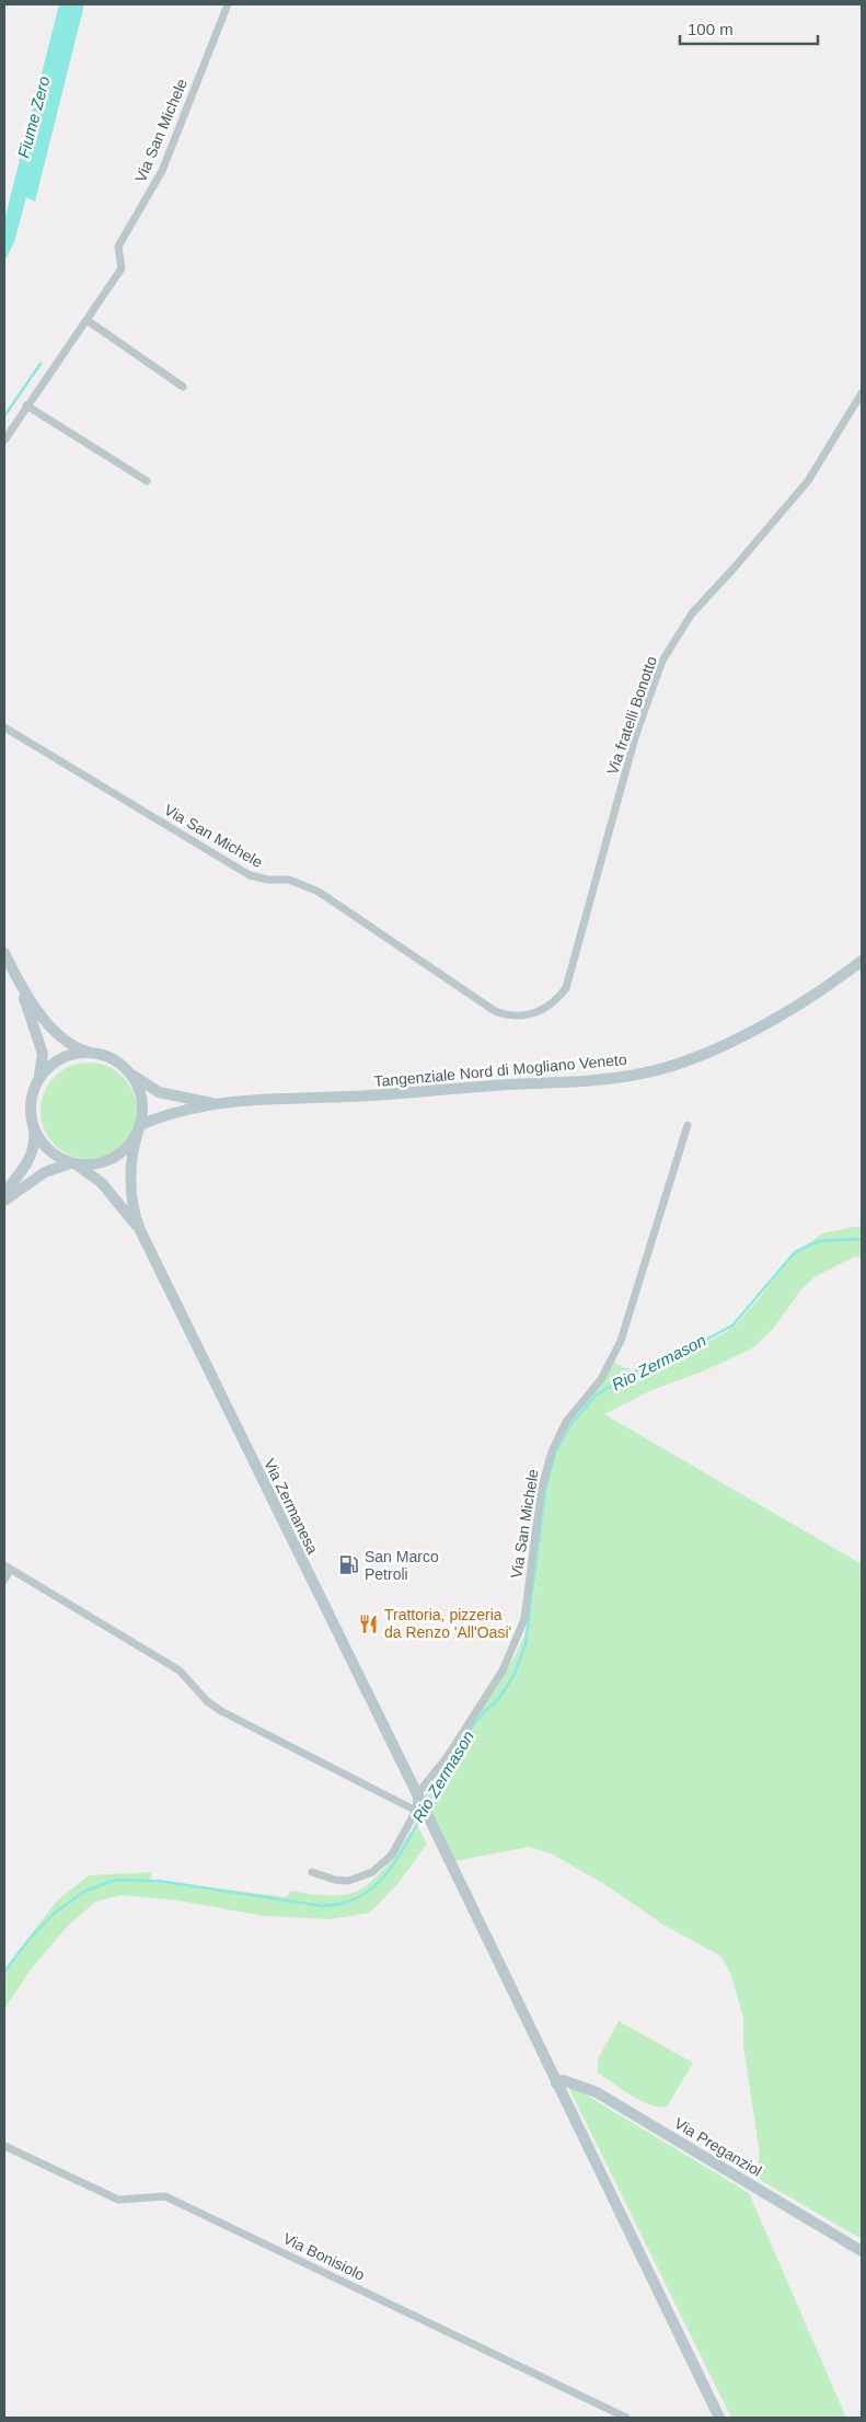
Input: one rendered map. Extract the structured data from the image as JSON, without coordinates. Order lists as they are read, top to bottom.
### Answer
{
  "streets": {
    "main road": ["Tangenziale Nord di Mogliano Veneto", "Via Zermanesa", "Via Preganziol"],
    "street": ["Via San Michele", "Via fratelli Bonotto", "Via Bonisiolo"]
  },
  "crossings": [
    ["Via San Michele", "Via fratelli Bonotto"],
    ["Via San Michele", "Via Zermanesa"],
    ["Tangenziale Nord di Mogliano Veneto", "Via Zermanesa"],
    ["Via Zermanesa", "Via Preganziol"]
  ],
  "water": ["Fiume Zero", "Rio Zermason"],
  "places": {
    "fuel station": ["San Marco Petroli"],
    "restaurant": ["Trattoria, pizzeria da Renzo 'All'Oasi'"]
  },
  "scale_bar": "100 m"
}
